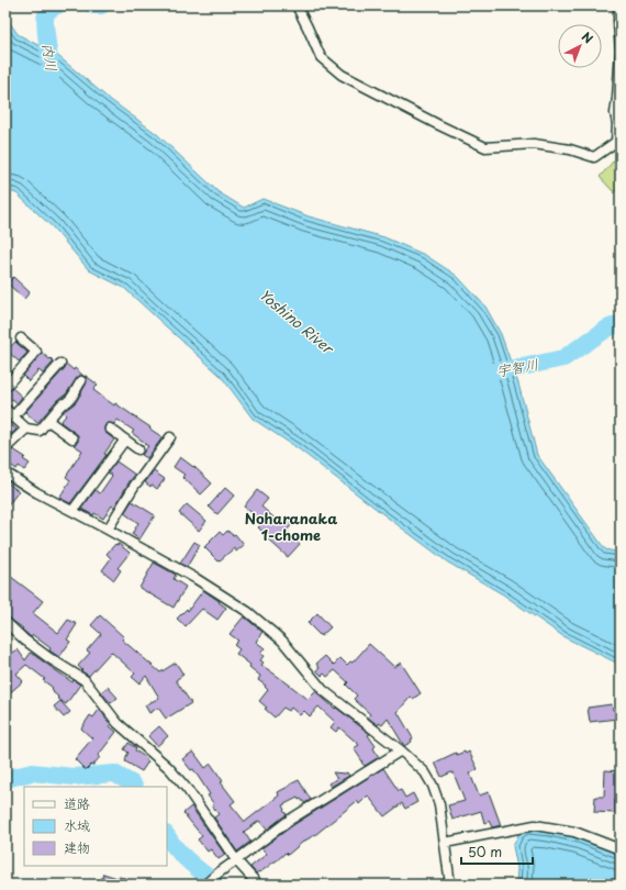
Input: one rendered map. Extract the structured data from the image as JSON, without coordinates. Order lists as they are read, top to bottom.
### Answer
{
  "districts": ["Noharanaka 1-chome"],
  "water": ["内川", "Yoshino River", "宇智川"],
  "legend": ["道路", "水域", "建物"],
  "scale_bar": "50 m",
  "north": "top right"
}
